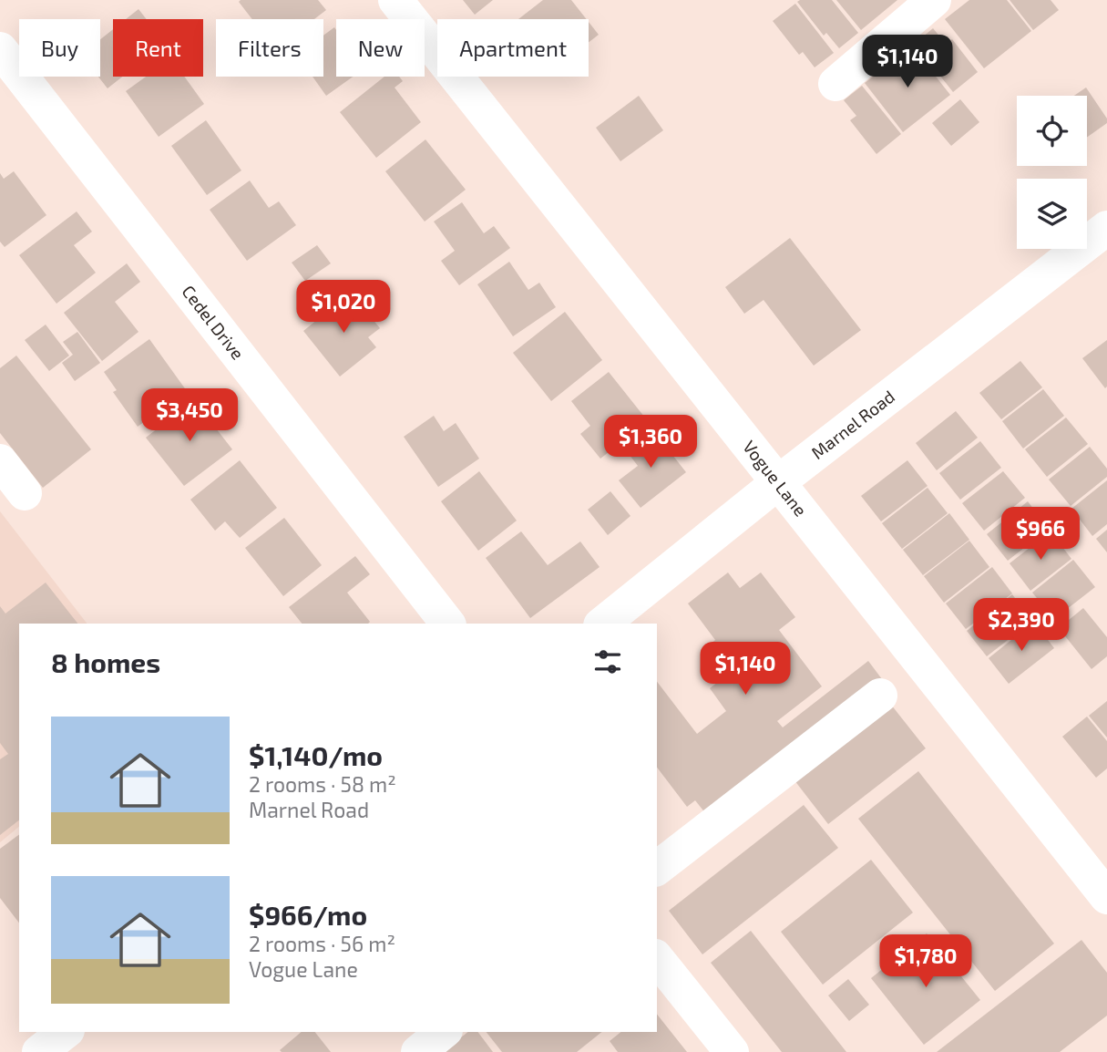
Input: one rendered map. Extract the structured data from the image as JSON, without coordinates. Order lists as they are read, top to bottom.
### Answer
{
  "streets": {
    "street": ["Cedel Drive", "Marnel Road", "Vogue Lane"]
  },
  "crossings": [
    ["Marnel Road", "Vogue Lane"]
  ],
  "page": {
    "chip": [
      "Buy",
      "Rent",
      "Filters",
      "New",
      "Apartment"
    ],
    "price": [
      "$1,140",
      "$1,020",
      "$3,450",
      "$1,360",
      "$966",
      "$2,390",
      "$1,140",
      "$1,780"
    ],
    "heading": "8 homes",
    "list": [
      {
        "name": "$1,140/mo",
        "note": "2 rooms · 58 m² · Marnel Road"
      },
      {
        "name": "$966/mo",
        "note": "2 rooms · 56 m² · Vogue Lane"
      }
    ]
  }
}
